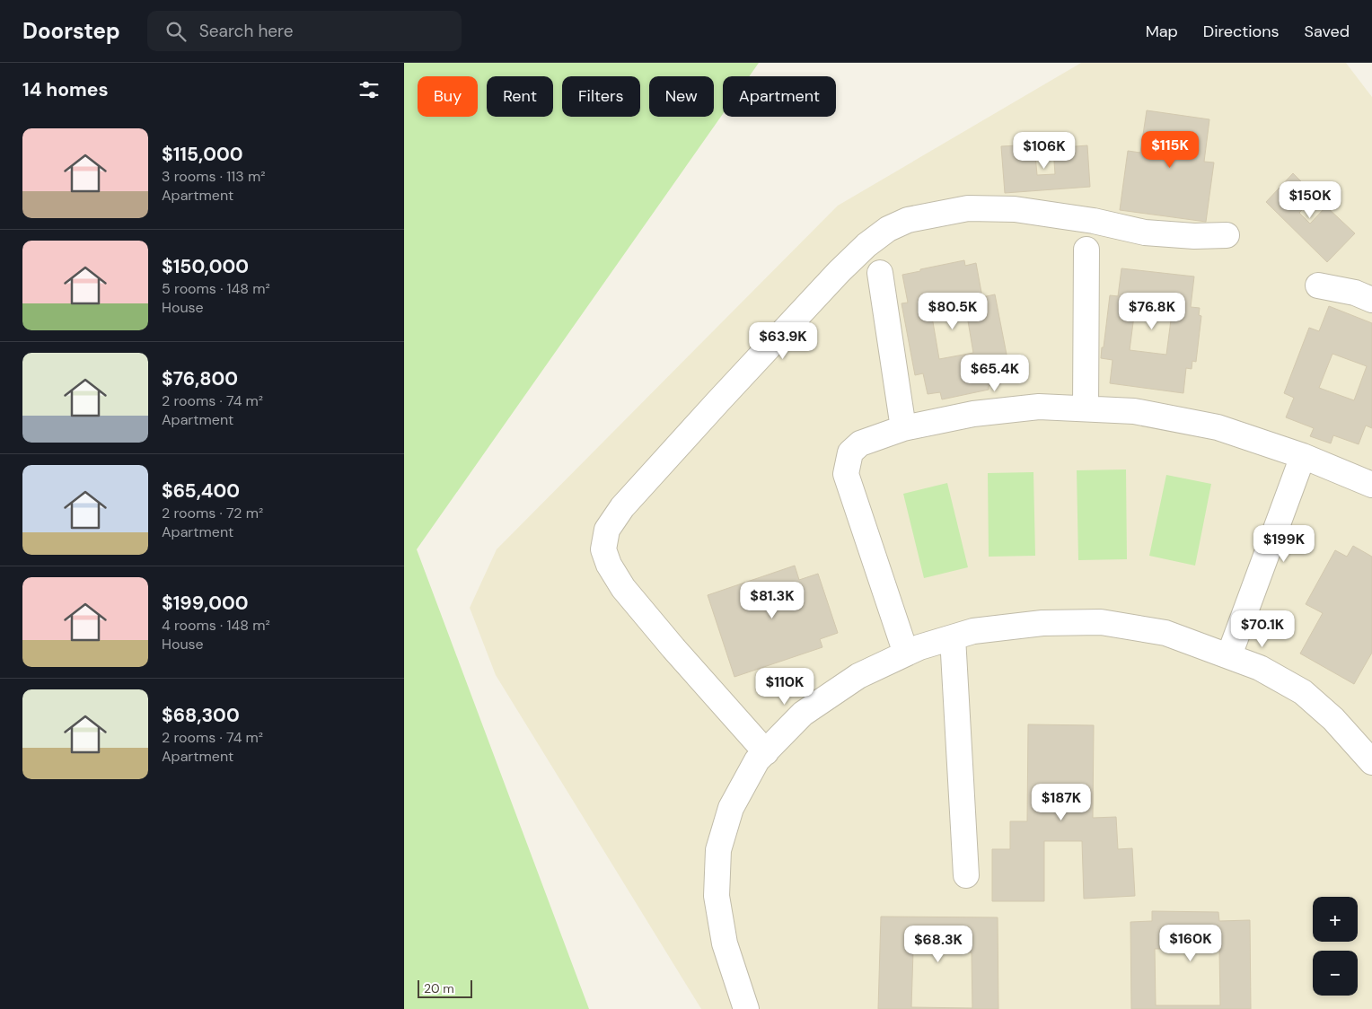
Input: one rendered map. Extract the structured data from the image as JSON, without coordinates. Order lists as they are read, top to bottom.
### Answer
{
  "scale_bar": "20 m",
  "page": {
    "header": "Doorstep",
    "search": "Search here",
    "nav": ["Map", "Directions", "Saved"],
    "heading": "14 homes",
    "chip": [
      "Buy",
      "Rent",
      "Filters",
      "New",
      "Apartment"
    ],
    "list": [
      {
        "name": "$115,000",
        "note": "3 rooms · 113 m² · Apartment"
      },
      {
        "name": "$150,000",
        "note": "5 rooms · 148 m² · House"
      },
      {
        "name": "$76,800",
        "note": "2 rooms · 74 m² · Apartment"
      },
      {
        "name": "$65,400",
        "note": "2 rooms · 72 m² · Apartment"
      },
      {
        "name": "$199,000",
        "note": "4 rooms · 148 m² · House"
      },
      {
        "name": "$68,300",
        "note": "2 rooms · 74 m² · Apartment"
      }
    ],
    "price": [
      "$115K",
      "$106K",
      "$150K",
      "$80.5K",
      "$76.8K",
      "$63.9K",
      "$65.4K",
      "$199K",
      "$81.3K",
      "$70.1K",
      "$110K",
      "$187K",
      "$160K",
      "$68.3K"
    ],
    "map_buttons": ["+", "−"],
    "scale": "20 m"
  }
}
